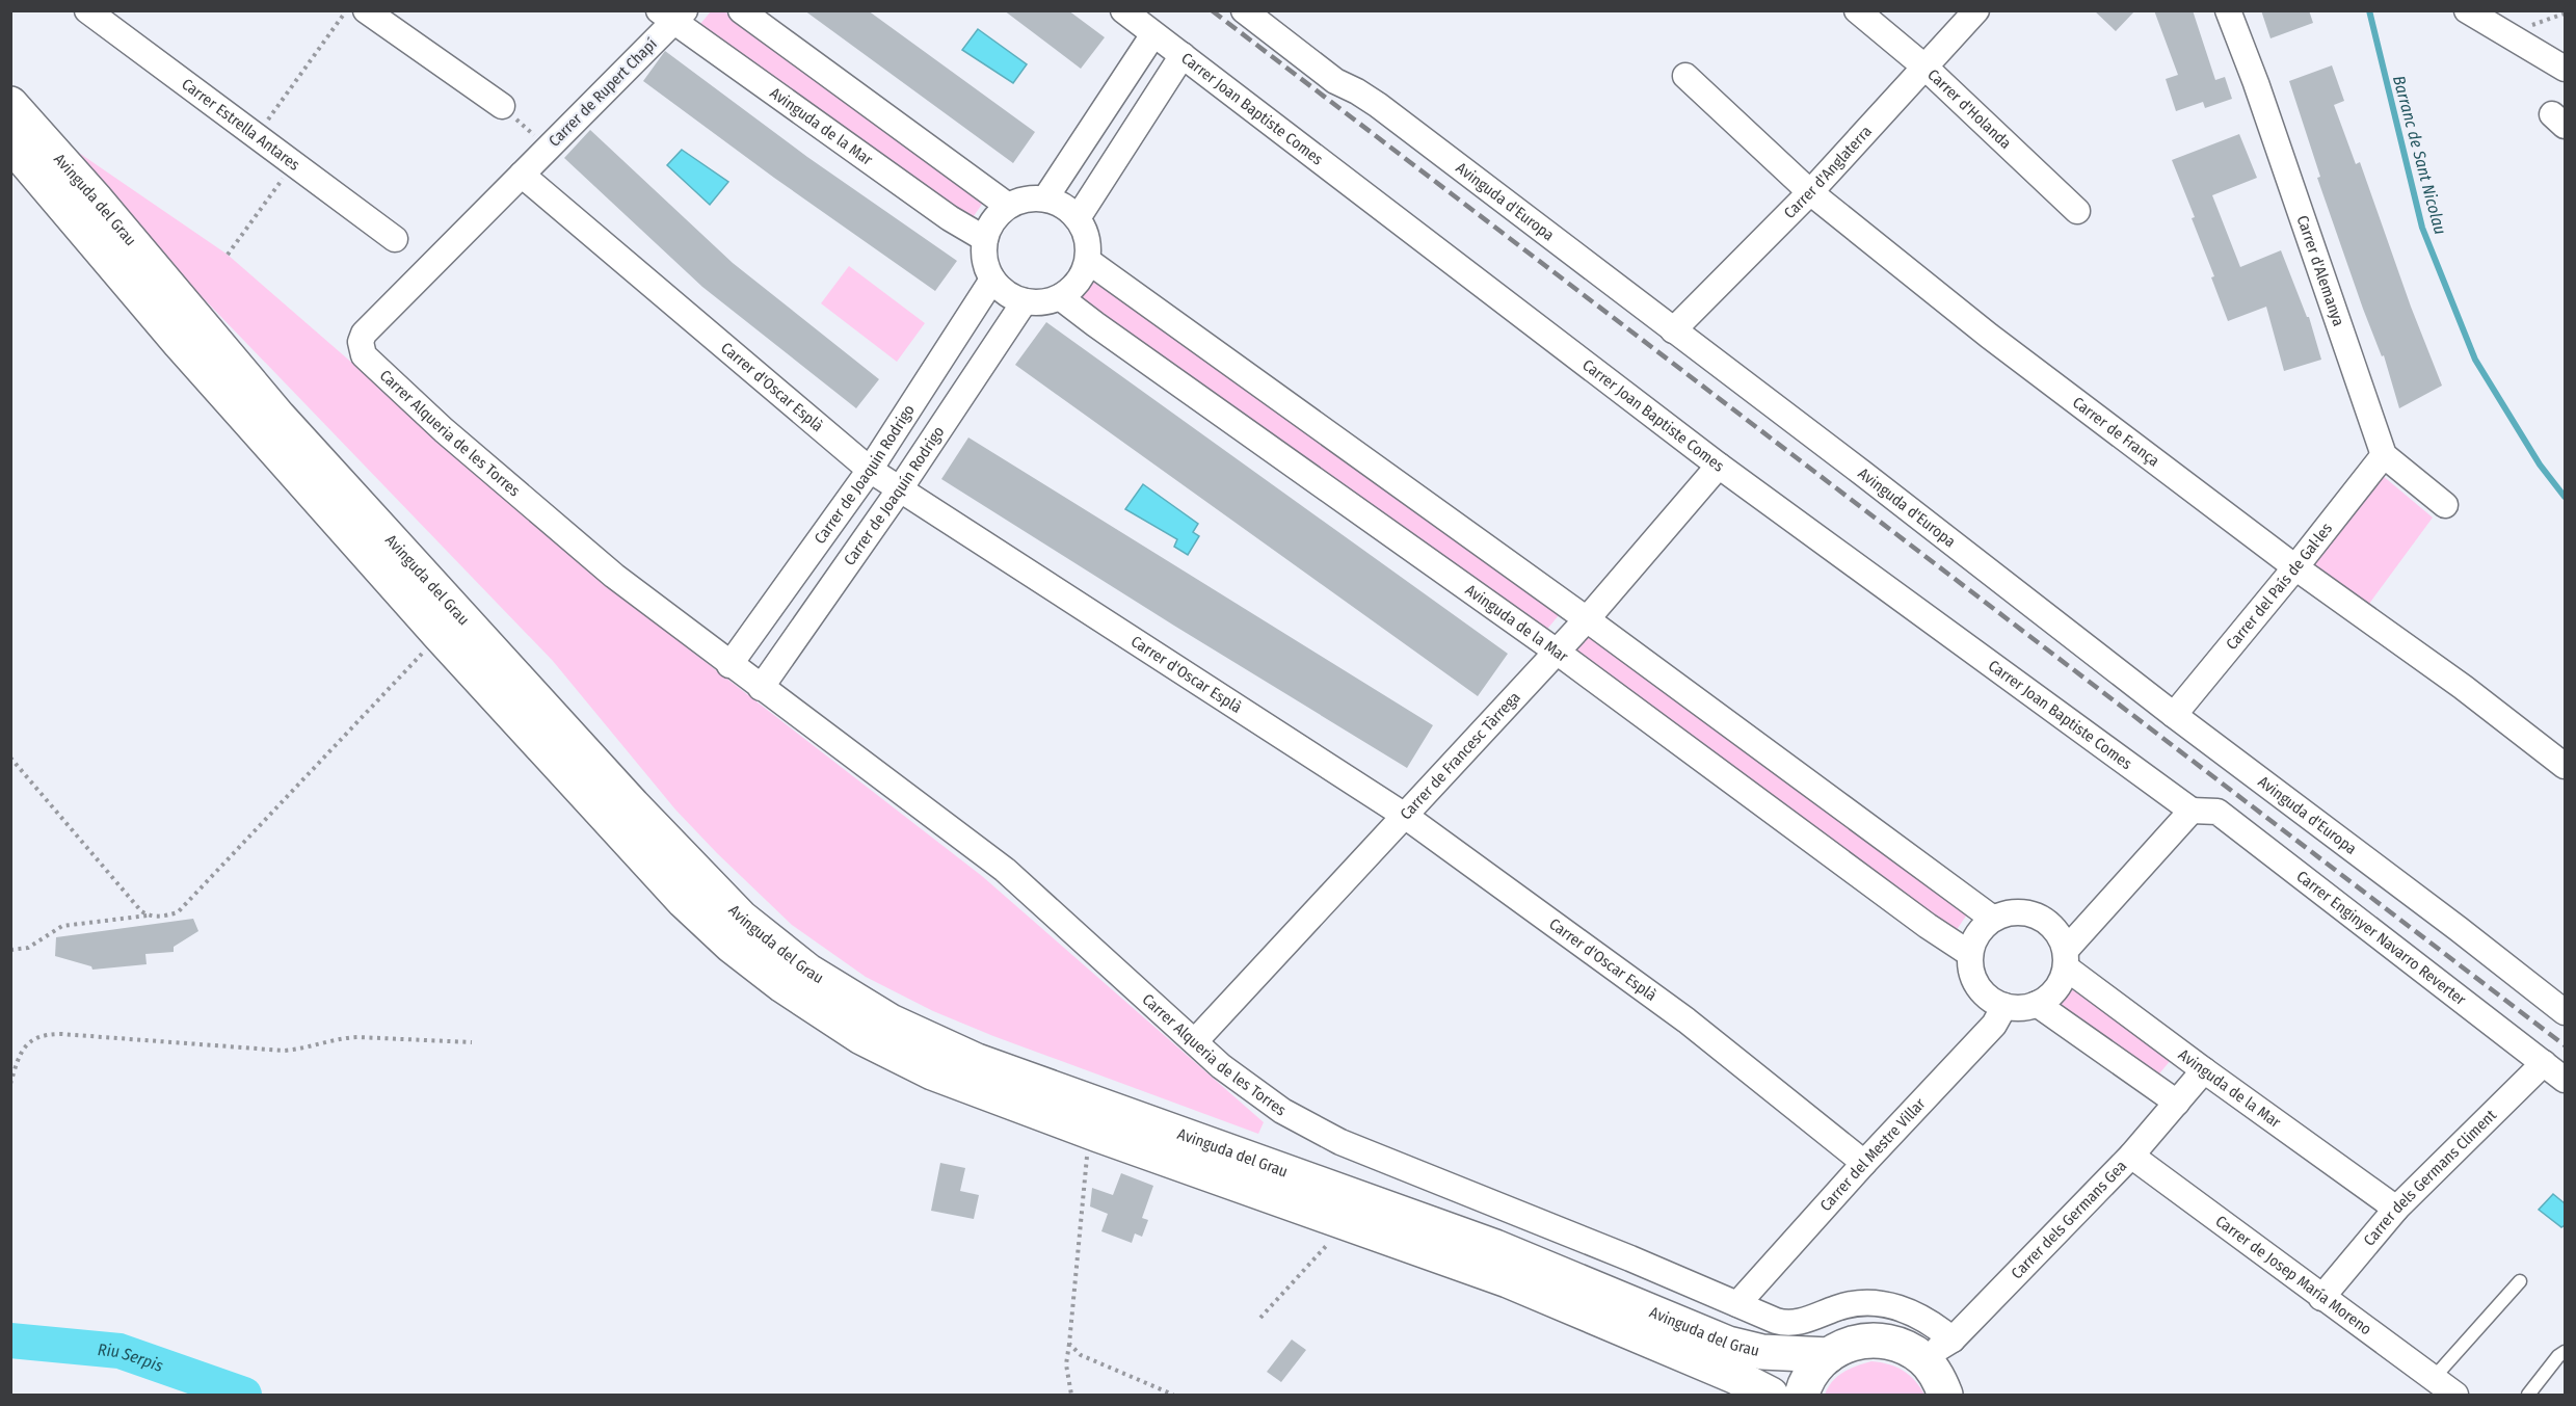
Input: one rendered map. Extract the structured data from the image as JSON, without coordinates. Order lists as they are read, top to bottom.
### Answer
{
  "streets": {
    "main road": ["Avinguda del Grau"],
    "street": [
      "Carrer de Rupert Chapí",
      "Carrer Joan Baptiste Comes",
      "Carrer d'Holanda",
      "Carrer Estrella Antares",
      "Avinguda de la Mar",
      "Carrer d'Anglaterra",
      "Avinguda d'Europa",
      "Carrer d'Alemanya",
      "Carrer d'Oscar Esplà",
      "Carrer de França",
      "Carrer Alqueria de les Torres",
      "Carrer de Joaquin Rodrigo",
      "Carrer de Joaquín Rodrigo",
      "Carrer del País de Gal·les",
      "Carrer de Francesc Tàrrega",
      "Carrer Enginyer Navarro Reverter",
      "Carrer del Mestre Villar",
      "Carrer dels Germans Climent",
      "Carrer dels Germans Gea",
      "Carrer de Josep María Moreno"
    ]
  },
  "crossings": [
    ["Carrer de Rupert Chapí", "Avinguda de la Mar"],
    ["Carrer de Rupert Chapí", "Carrer d'Oscar Esplà"],
    ["Carrer de Rupert Chapí", "Carrer Alqueria de les Torres"],
    ["Carrer Joan Baptiste Comes", "Carrer de Francesc Tàrrega"],
    ["Carrer Joan Baptiste Comes", "Carrer Enginyer Navarro Reverter"],
    ["Carrer d'Holanda", "Carrer d'Anglaterra"],
    ["Avinguda de la Mar", "Carrer de Joaquin Rodrigo"],
    ["Avinguda de la Mar", "Carrer de Joaquín Rodrigo"],
    ["Avinguda de la Mar", "Carrer de Francesc Tàrrega"],
    ["Avinguda de la Mar", "Carrer del Mestre Villar"],
    ["Avinguda de la Mar", "Carrer dels Germans Climent"],
    ["Avinguda de la Mar", "Carrer dels Germans Gea"],
    ["Carrer d'Anglaterra", "Avinguda d'Europa"],
    ["Carrer d'Anglaterra", "Carrer de França"],
    ["Avinguda del Grau", "Carrer Alqueria de les Torres"],
    ["Avinguda del Grau", "Carrer del Mestre Villar"],
    ["Avinguda del Grau", "Carrer dels Germans Gea"],
    ["Avinguda d'Europa", "Carrer del País de Gal·les"],
    ["Carrer d'Alemanya", "Carrer del País de Gal·les"],
    ["Carrer d'Oscar Esplà", "Carrer Alqueria de les Torres"],
    ["Carrer d'Oscar Esplà", "Carrer de Joaquin Rodrigo"],
    ["Carrer d'Oscar Esplà", "Carrer de Joaquín Rodrigo"],
    ["Carrer d'Oscar Esplà", "Carrer de Francesc Tàrrega"],
    ["Carrer d'Oscar Esplà", "Carrer del Mestre Villar"],
    ["Carrer de França", "Carrer del País de Gal·les"],
    ["Carrer Alqueria de les Torres", "Carrer de Joaquin Rodrigo"],
    ["Carrer Alqueria de les Torres", "Carrer de Joaquín Rodrigo"],
    ["Carrer Alqueria de les Torres", "Carrer de Francesc Tàrrega"],
    ["Carrer Alqueria de les Torres", "Carrer del Mestre Villar"],
    ["Carrer de Joaquin Rodrigo", "Carrer de Joaquín Rodrigo"],
    ["Carrer Enginyer Navarro Reverter", "Carrer dels Germans Climent"],
    ["Carrer dels Germans Climent", "Carrer de Josep María Moreno"],
    ["Carrer dels Germans Gea", "Carrer de Josep María Moreno"]
  ],
  "water": ["Barranc de Sant Nicolau", "Riu Serpis"]
}
